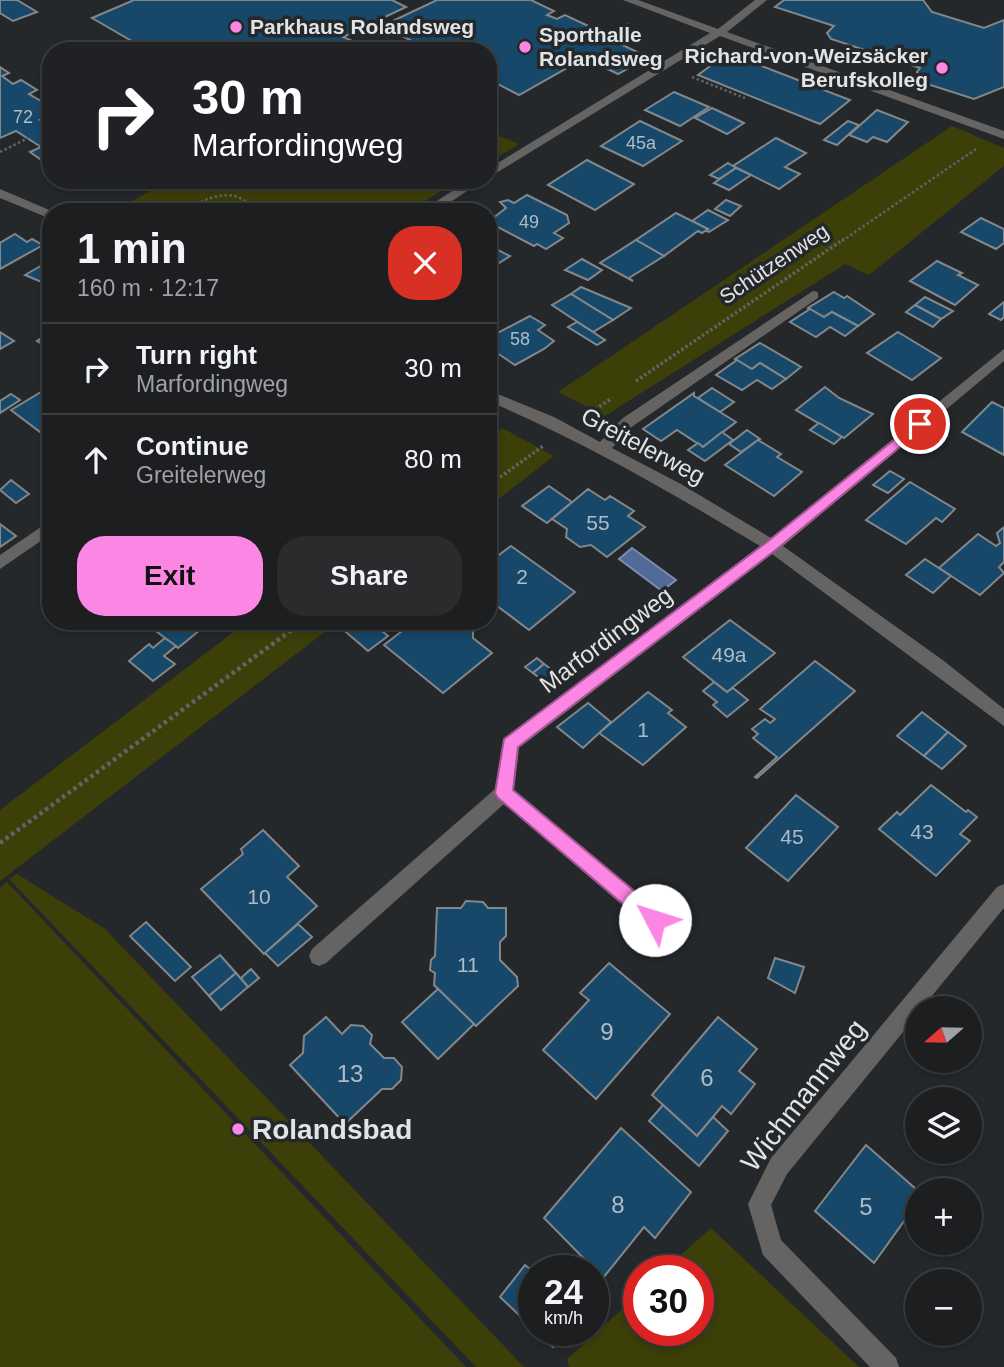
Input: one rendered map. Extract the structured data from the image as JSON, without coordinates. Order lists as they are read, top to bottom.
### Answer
{
  "streets": {
    "street": ["Greitelerweg", "Marfordingweg", "Wichmannweg"],
    "path": ["Schützenweg"]
  },
  "crossings": [
    ["Greitelerweg", "Marfordingweg"]
  ],
  "places": [
    "Parkhaus Rolandsweg",
    "Sporthalle Rolandsweg",
    "Richard-von-Weizsäcker Berufskolleg",
    "Rolandsbad"
  ],
  "house_numbers": [
    "72",
    "45a",
    "49",
    "58",
    "55",
    "2",
    "49a",
    "1",
    "43",
    "45",
    "10",
    "11",
    "9",
    "13",
    "6",
    "8",
    "5"
  ],
  "north": "left",
  "page": {
    "turn": ["30 m", "Marfordingweg"],
    "heading": ["1 min", "160 m · 12:17"],
    "list": [
      {
        "name": "Turn right",
        "note": "Marfordingweg",
        "value": "30 m"
      },
      {
        "name": "Continue",
        "note": "Greitelerweg",
        "value": "80 m"
      }
    ],
    "buttons": ["Exit", "Share"],
    "map_buttons": ["+", "−"],
    "speed": "24 km/h",
    "limit": "30"
  }
}
